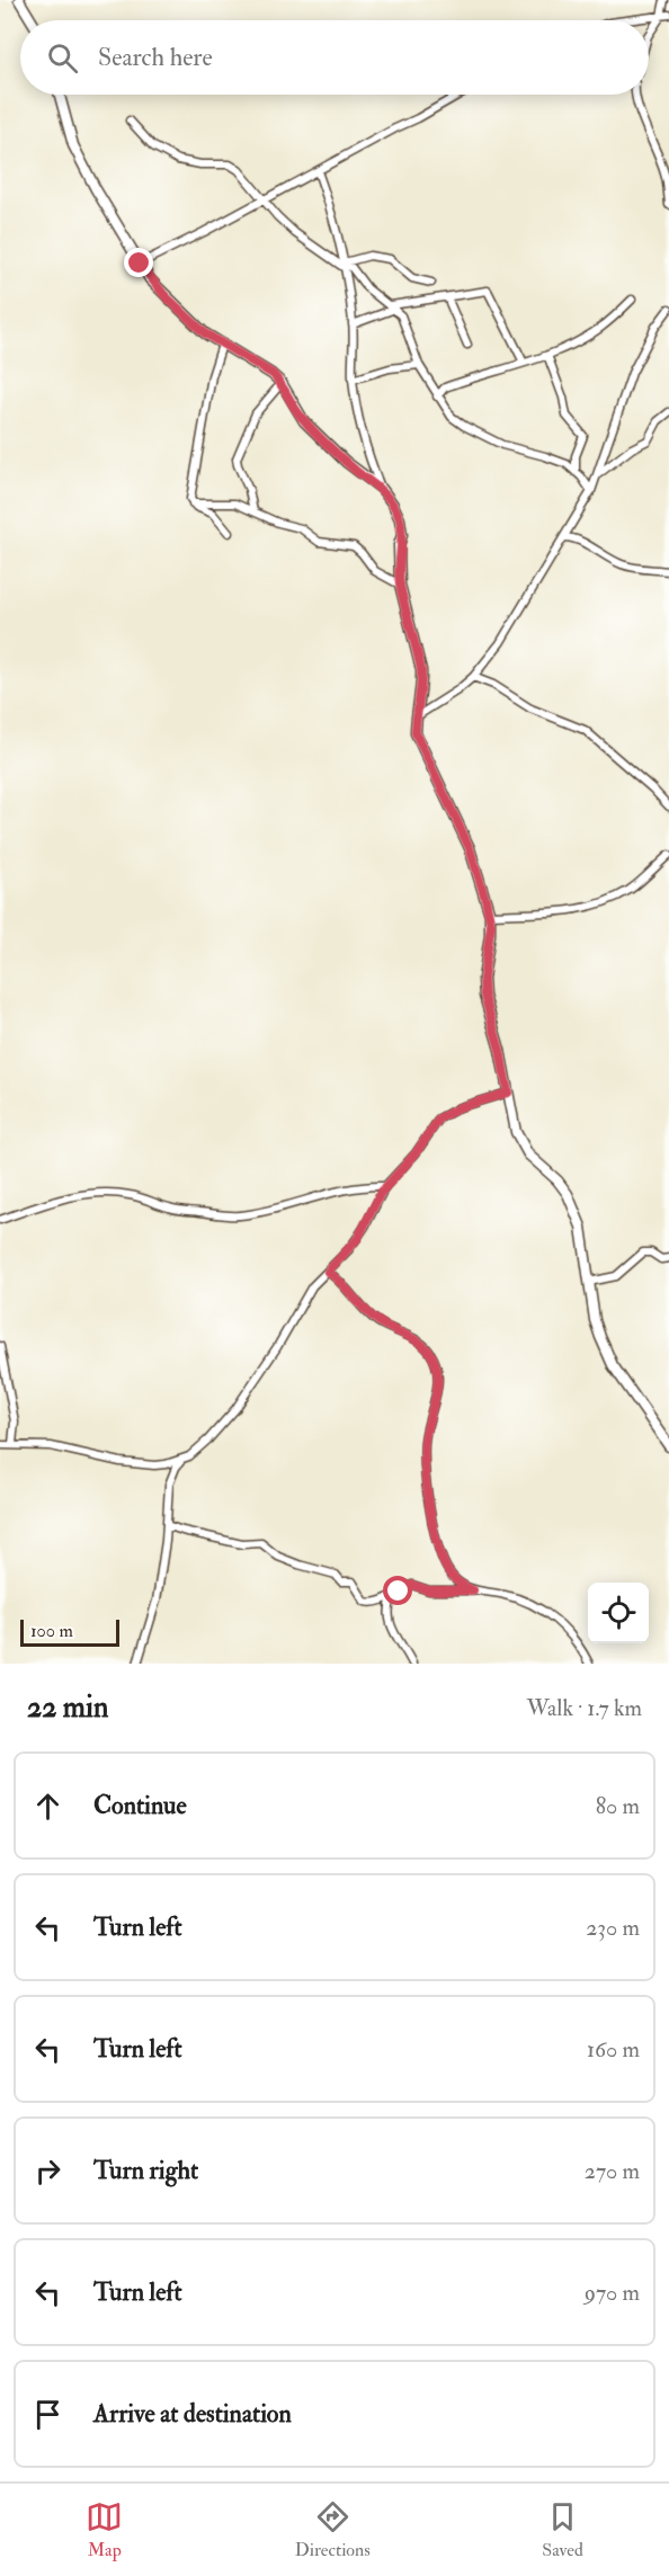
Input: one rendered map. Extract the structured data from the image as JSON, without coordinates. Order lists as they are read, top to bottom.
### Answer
{
  "scale_bar": "100 m",
  "page": {
    "search": "Search here",
    "scale": "100 m",
    "heading": ["22 min", "Walk · 1.7 km"],
    "list": [
      ["Continue", "80 m"],
      ["Turn left", "230 m"],
      ["Turn left", "160 m"],
      ["Turn right", "270 m"],
      ["Turn left", "970 m"],
      "Arrive at destination"
    ],
    "nav": ["Map", "Directions", "Saved"]
  }
}
